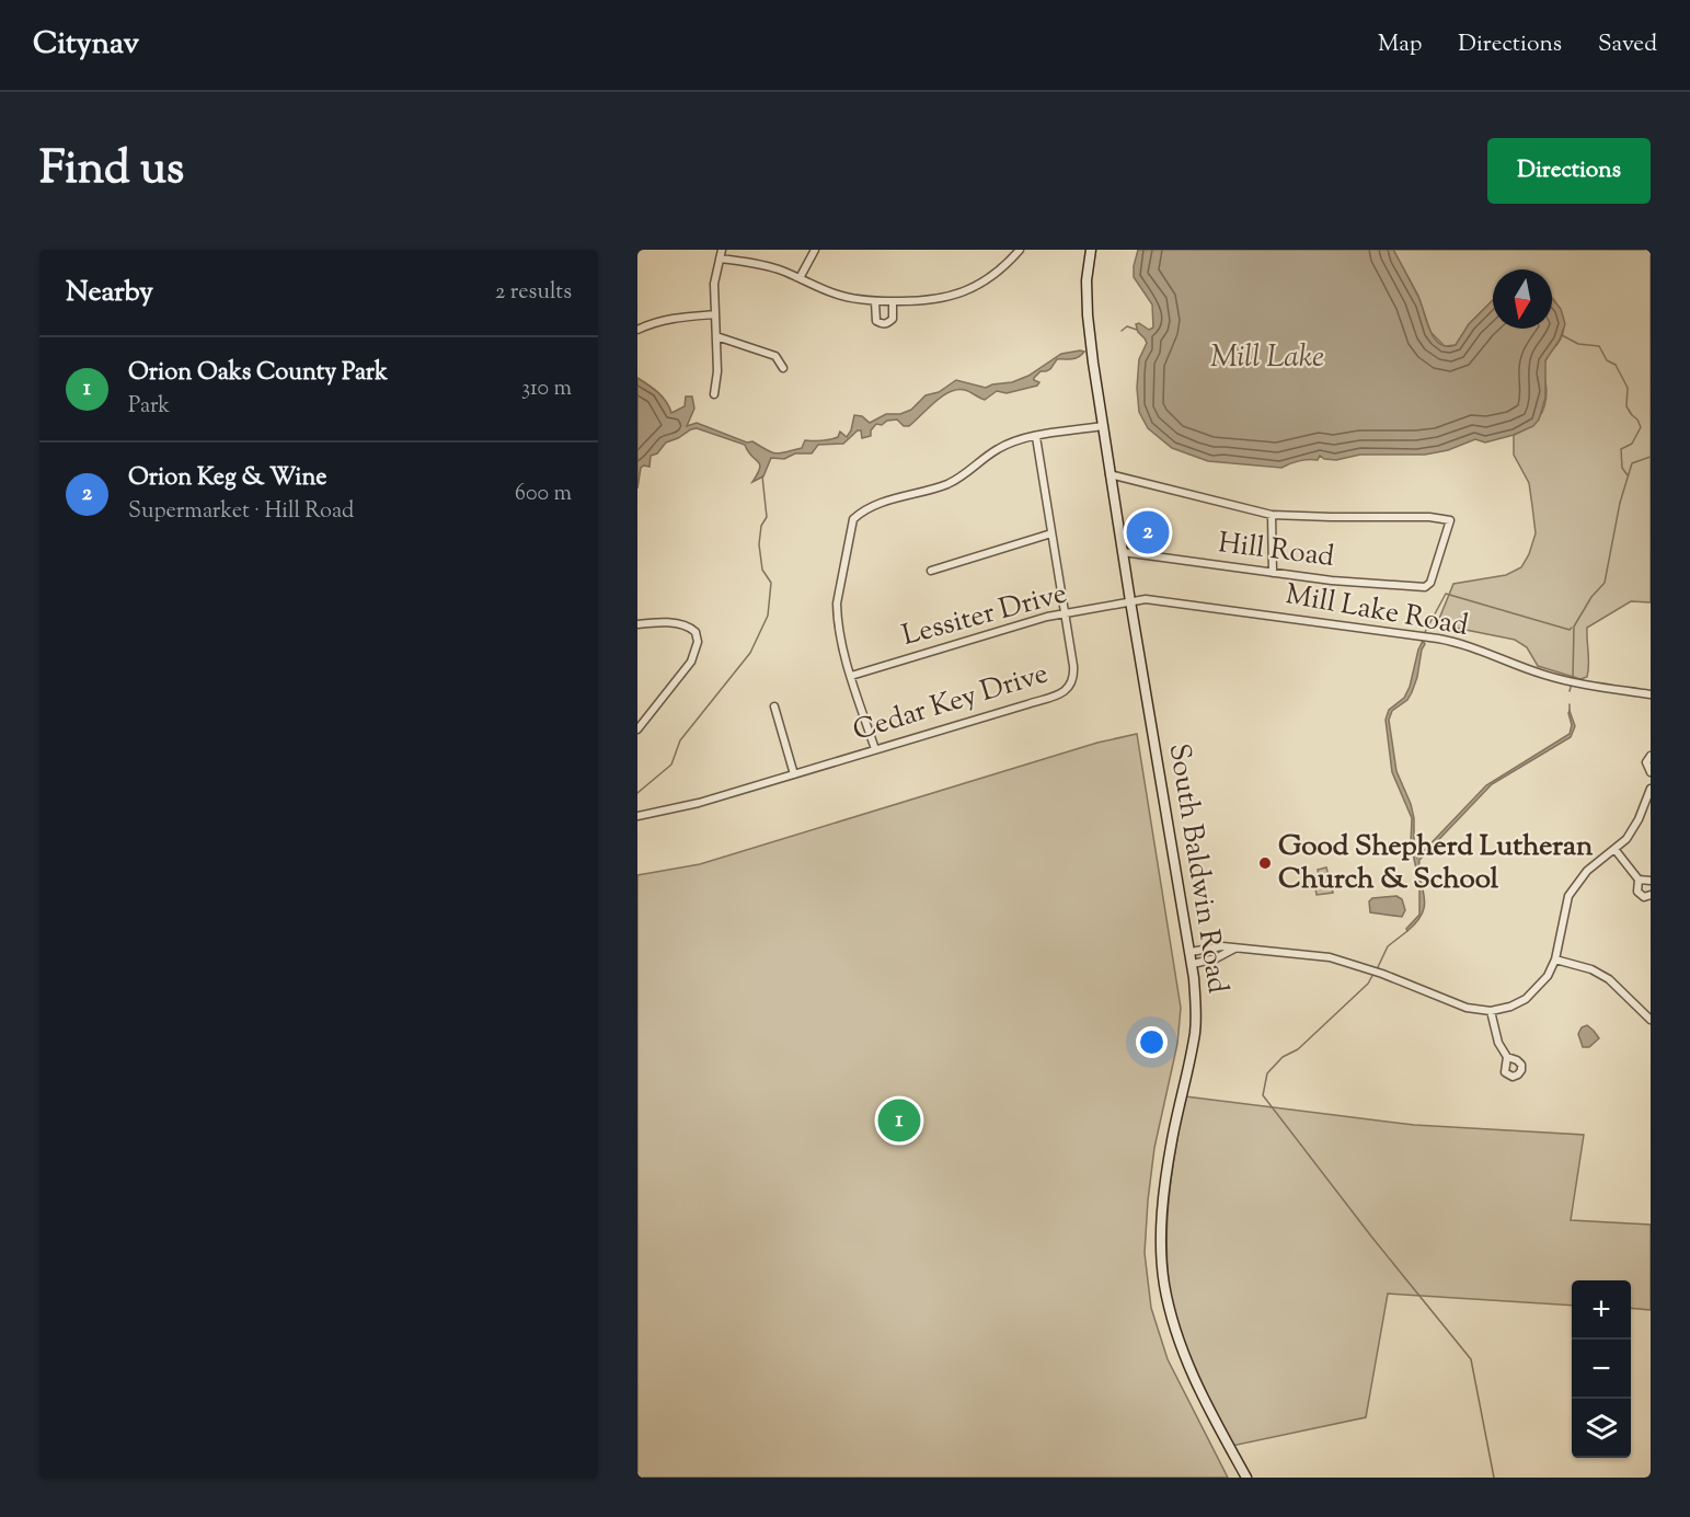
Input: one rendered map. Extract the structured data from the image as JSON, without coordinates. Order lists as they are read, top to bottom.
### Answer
{
  "streets": {
    "main road": ["South Baldwin Road"],
    "street": [
      "Hill Road",
      "Mill Lake Road",
      "Lessiter Drive",
      "Cedar Key Drive"
    ]
  },
  "crossings": [
    ["Hill Road", "South Baldwin Road"],
    ["Mill Lake Road", "Lessiter Drive"],
    ["Mill Lake Road", "South Baldwin Road"],
    ["Lessiter Drive", "Cedar Key Drive"],
    ["Lessiter Drive", "South Baldwin Road"]
  ],
  "water": ["Mill Lake"],
  "places": ["Good Shepherd Lutheran Church & School"],
  "north": "bottom",
  "page": {
    "header": "Citynav",
    "nav": ["Map", "Directions", "Saved"],
    "title": "Find us",
    "buttons": "Directions",
    "heading": ["Nearby", "2 results"],
    "list": [
      {
        "mark": "1",
        "name": "Orion Oaks County Park",
        "note": "Park",
        "value": "310 m"
      },
      {
        "mark": "2",
        "name": "Orion Keg & Wine",
        "note": "Supermarket · Hill Road",
        "value": "600 m"
      }
    ],
    "pins": ["2", "1"],
    "map_buttons": ["+", "−"]
  }
}
